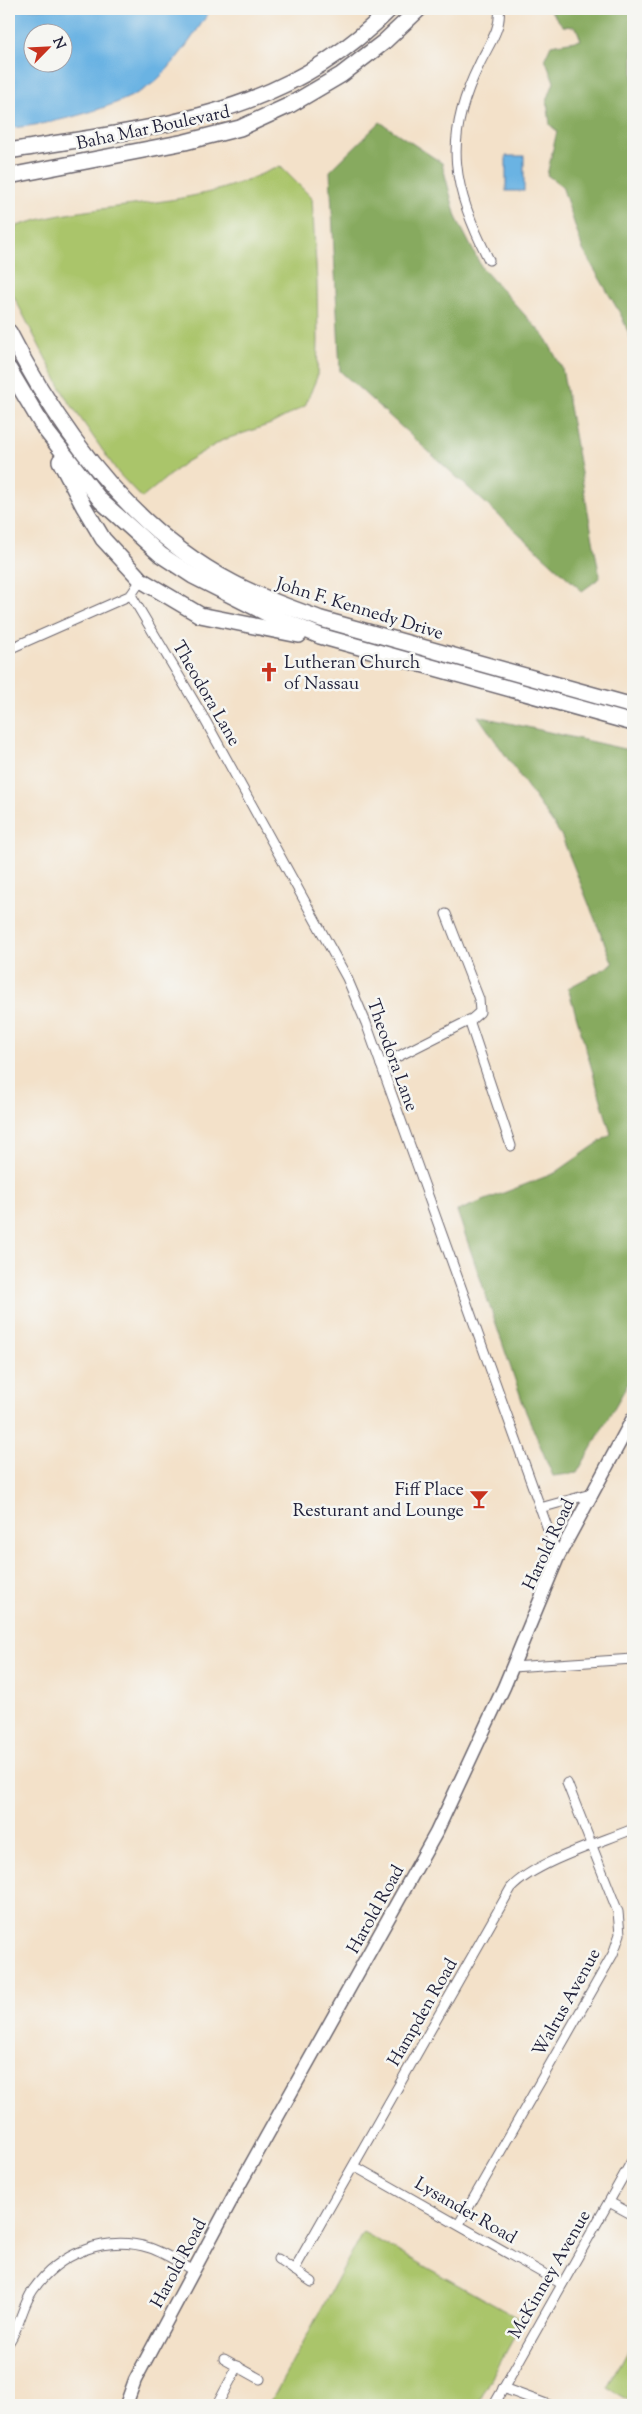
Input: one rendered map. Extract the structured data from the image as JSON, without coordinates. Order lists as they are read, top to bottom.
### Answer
{
  "streets": {
    "main road": ["Baha Mar Boulevard", "John F. Kennedy Drive", "Harold Road"],
    "street": [
      "Theodora Lane",
      "Walrus Avenue",
      "Hampden Road",
      "Lysander Road",
      "McKinney Avenue"
    ]
  },
  "crossings": [
    ["Theodora Lane", "Harold Road"],
    ["Walrus Avenue", "Hampden Road"],
    ["Walrus Avenue", "Lysander Road"],
    ["Hampden Road", "Lysander Road"],
    ["Lysander Road", "McKinney Avenue"]
  ],
  "places": {
    "church": ["Lutheran Church of Nassau"],
    "bar": ["Fiff Place Resturant and Lounge"]
  },
  "north": "top right"
}
